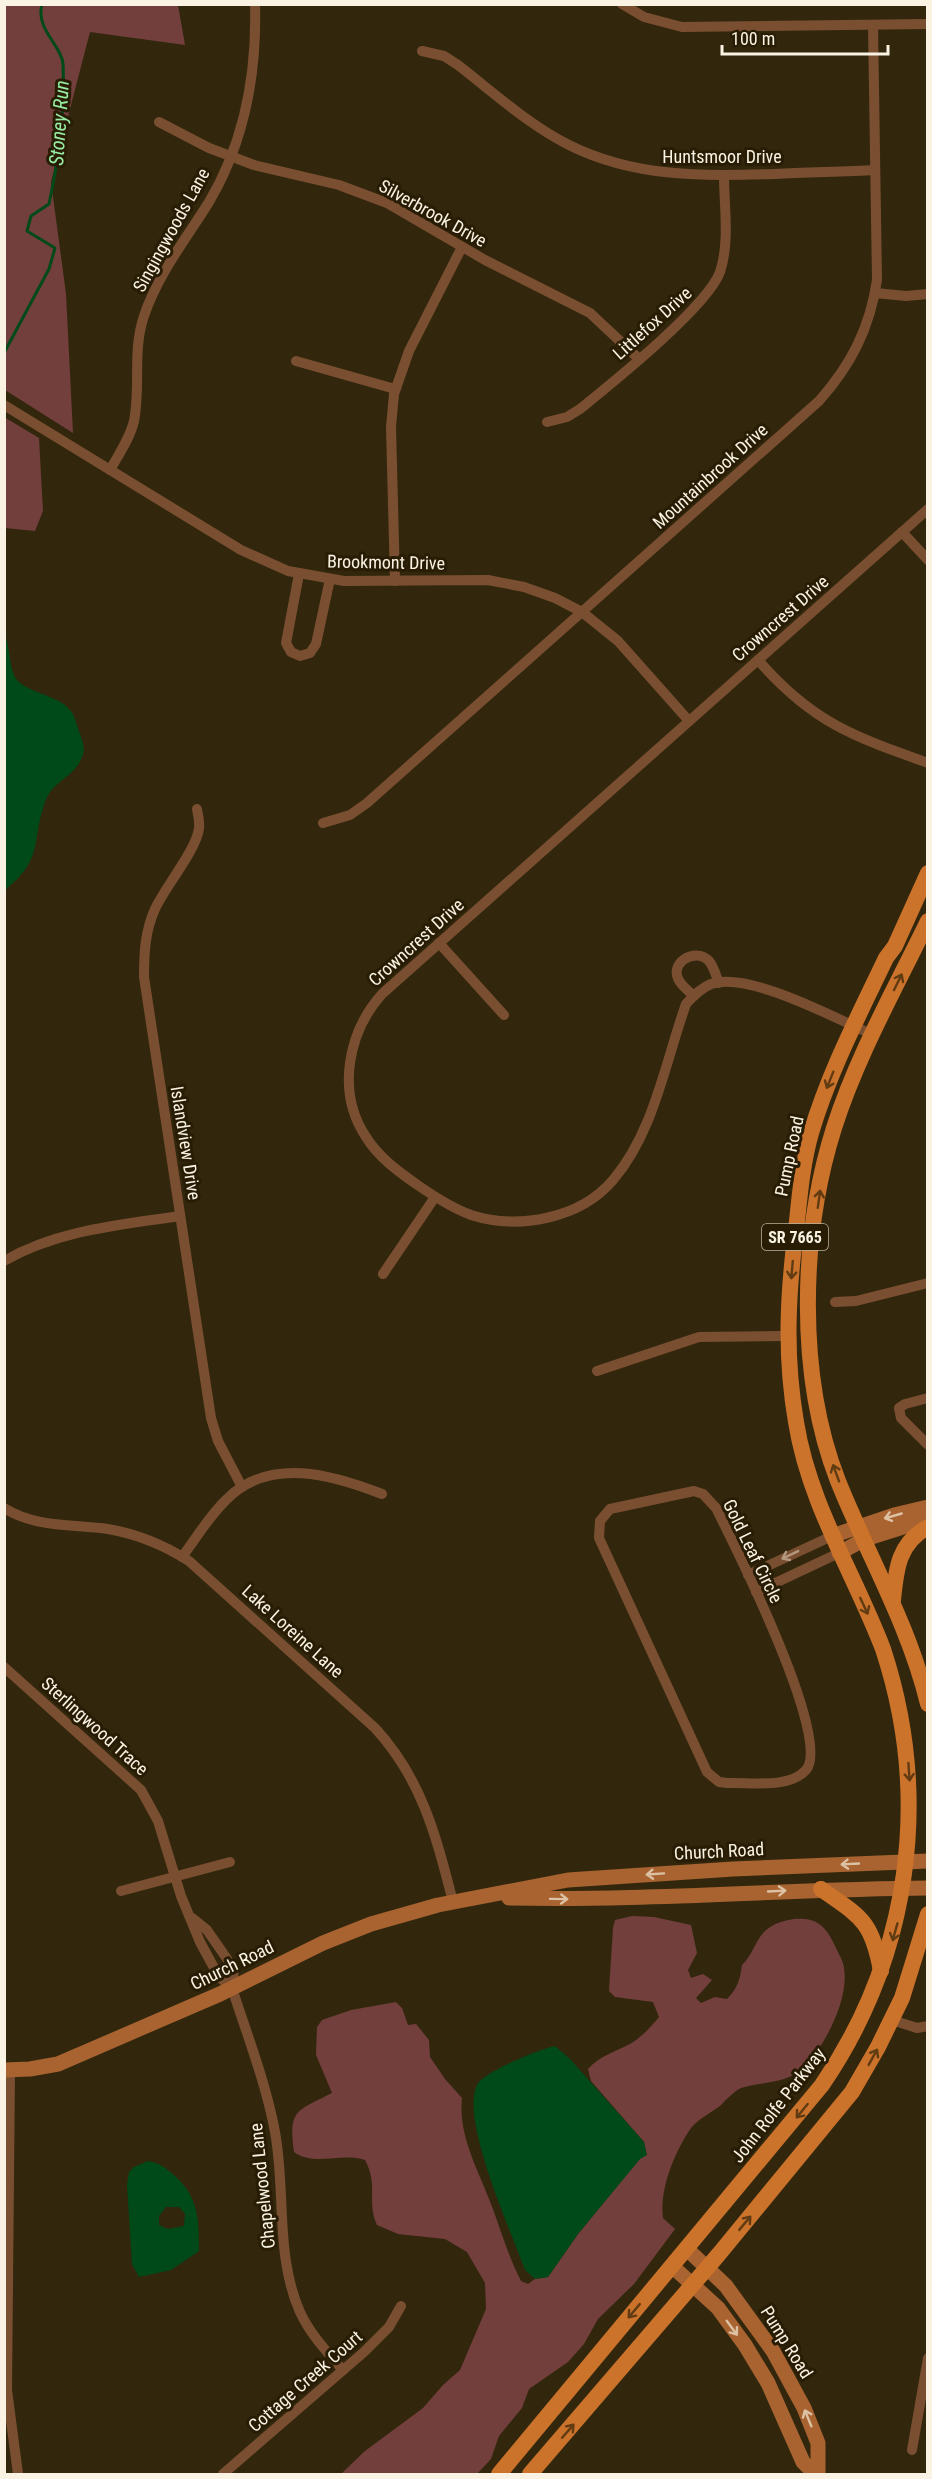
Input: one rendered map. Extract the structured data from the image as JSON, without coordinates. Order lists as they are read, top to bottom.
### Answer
{
  "streets": {
    "main road": [
      "Pump Road",
      "SR 7665",
      "Church Road",
      "John Rolfe Parkway"
    ],
    "street": [
      "Huntsmoor Drive",
      "Silverbrook Drive",
      "Singingwoods Lane",
      "Littlefox Drive",
      "Mountainbrook Drive",
      "Brookmont Drive",
      "Crowncrest Drive",
      "Islandview Drive",
      "Gold Leaf Circle",
      "Lake Loreine Lane",
      "Sterlingwood Trace",
      "Chapelwood Lane",
      "Cottage Creek Court"
    ]
  },
  "crossings": [
    ["Huntsmoor Drive", "Littlefox Drive"],
    ["Huntsmoor Drive", "Mountainbrook Drive"],
    ["Silverbrook Drive", "Singingwoods Lane"],
    ["Silverbrook Drive", "Littlefox Drive"],
    ["Singingwoods Lane", "Brookmont Drive"],
    ["Mountainbrook Drive", "Brookmont Drive"],
    ["Brookmont Drive", "Crowncrest Drive"],
    ["Pump Road", "John Rolfe Parkway"],
    ["Lake Loreine Lane", "Church Road"],
    ["Sterlingwood Trace", "Church Road"],
    ["Sterlingwood Trace", "Chapelwood Lane"],
    ["Church Road", "John Rolfe Parkway"],
    ["Church Road", "Chapelwood Lane"],
    ["Chapelwood Lane", "Cottage Creek Court"]
  ],
  "water": ["Stoney Run"],
  "scale_bar": "100 m"
}
